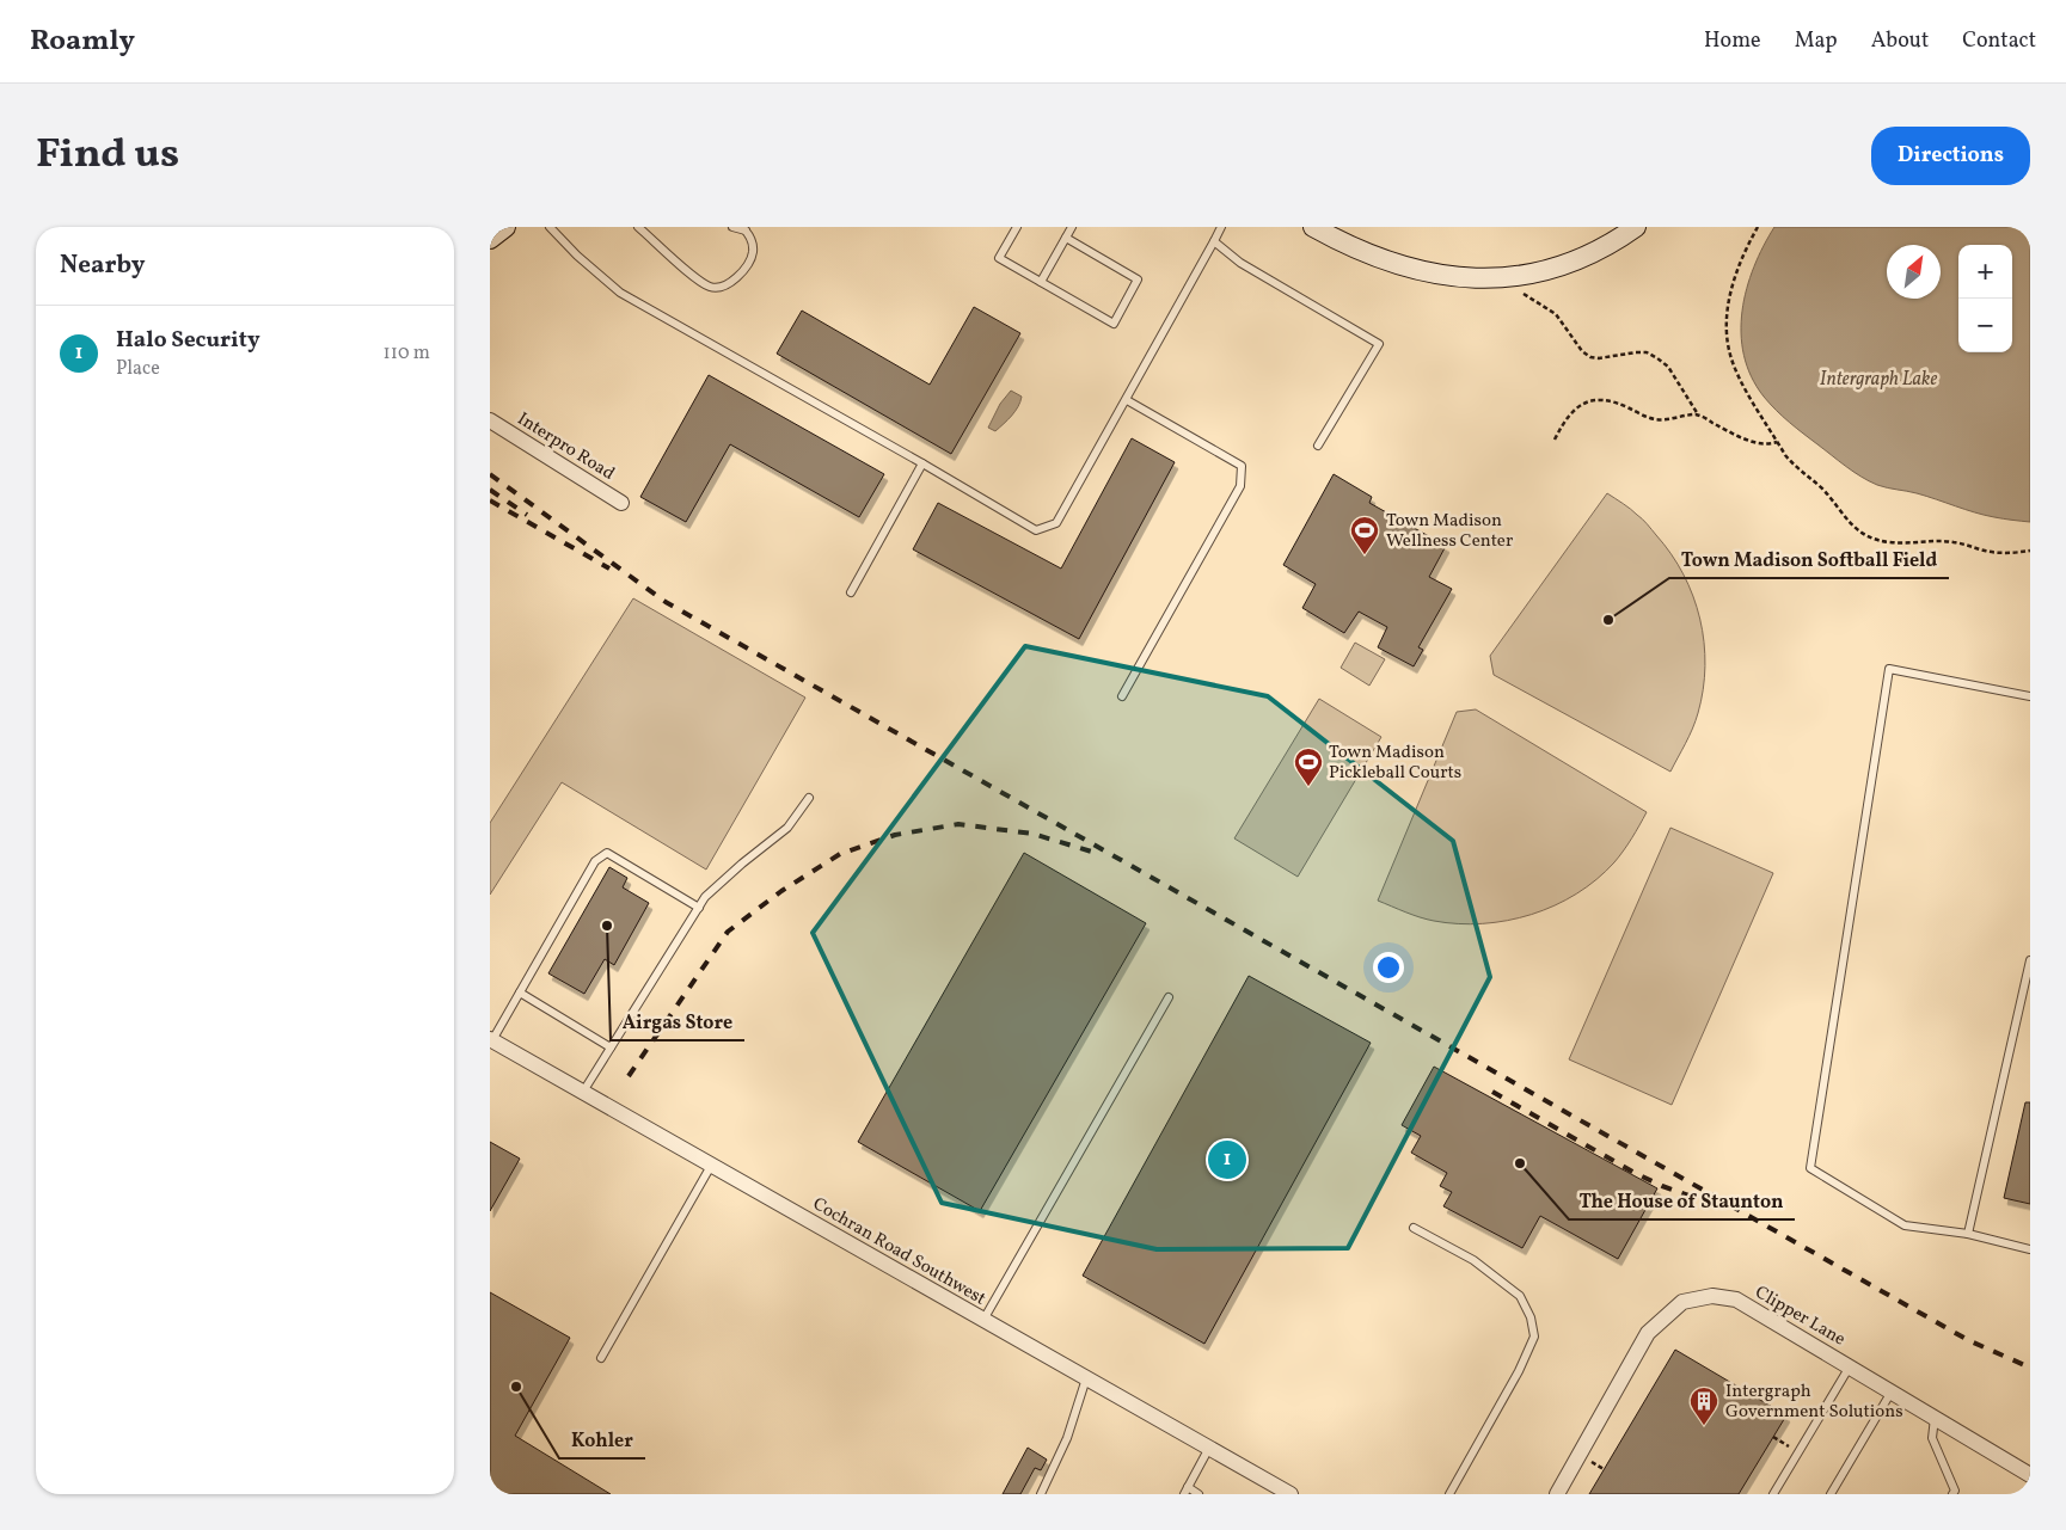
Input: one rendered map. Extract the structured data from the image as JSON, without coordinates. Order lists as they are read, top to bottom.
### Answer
{
  "streets": {
    "street": ["Interpro Road", "Cochran Road Southwest", "Clipper Lane"]
  },
  "water": ["Intergraph Lake"],
  "places": {
    "sports": ["Town Madison Wellness Center", "Town Madison Pickleball Courts"],
    "other": [
      "Town Madison Softball Field",
      "Airgas Store",
      "The House of Staunton",
      "Kohler"
    ],
    "building": ["Intergraph Government Solutions"]
  },
  "north": "top right",
  "page": {
    "header": "Roamly",
    "nav": [
      "Home",
      "Map",
      "About",
      "Contact"
    ],
    "title": "Find us",
    "buttons": "Directions",
    "heading": "Nearby",
    "map_buttons": ["+", "−"],
    "list": [
      {
        "mark": "1",
        "name": "Halo Security",
        "note": "Place",
        "value": "110 m"
      }
    ],
    "pins": "1"
  }
}
